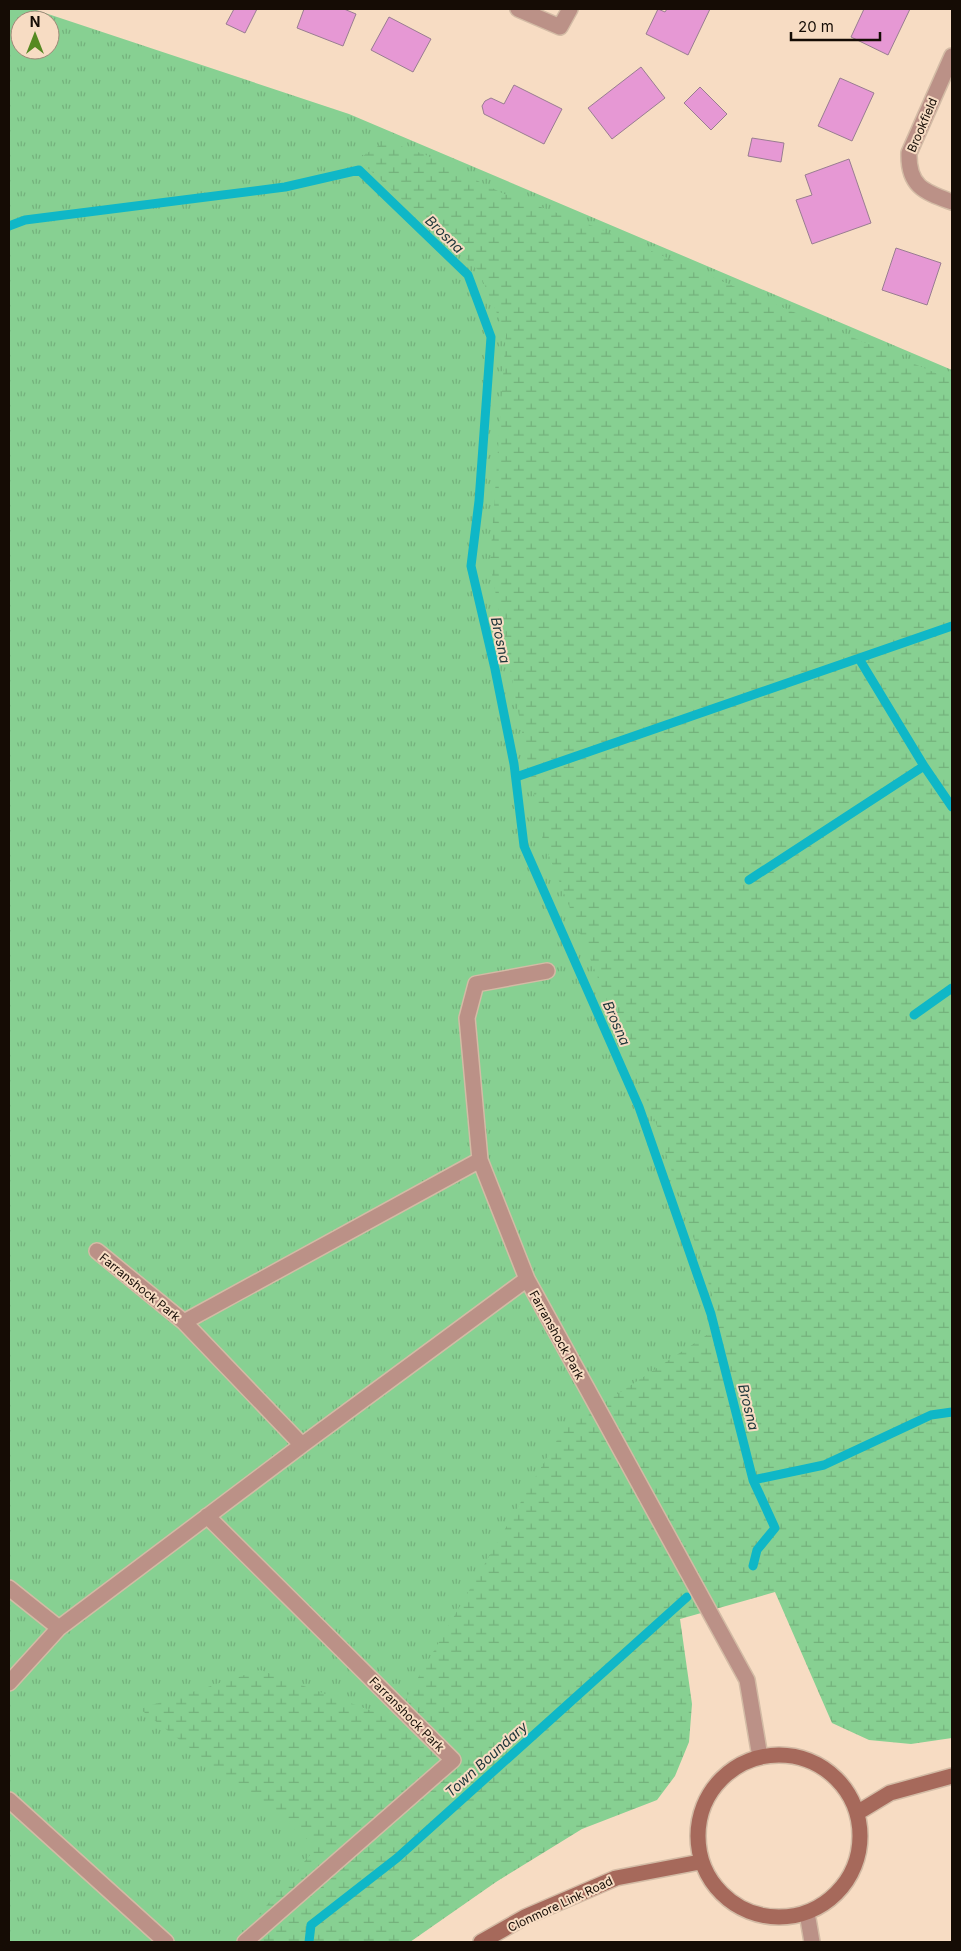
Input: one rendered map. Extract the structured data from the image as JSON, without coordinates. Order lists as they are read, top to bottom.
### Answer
{
  "streets": {
    "main road": ["Clonmore Link Road"],
    "street": ["Brookfield", "Farranshock Park"]
  },
  "crossings": [
    ["Farranshock Park", "Clonmore Link Road"]
  ],
  "water": ["Brosna", "Town Boundary"],
  "scale_bar": "20 m",
  "north": "top"
}
